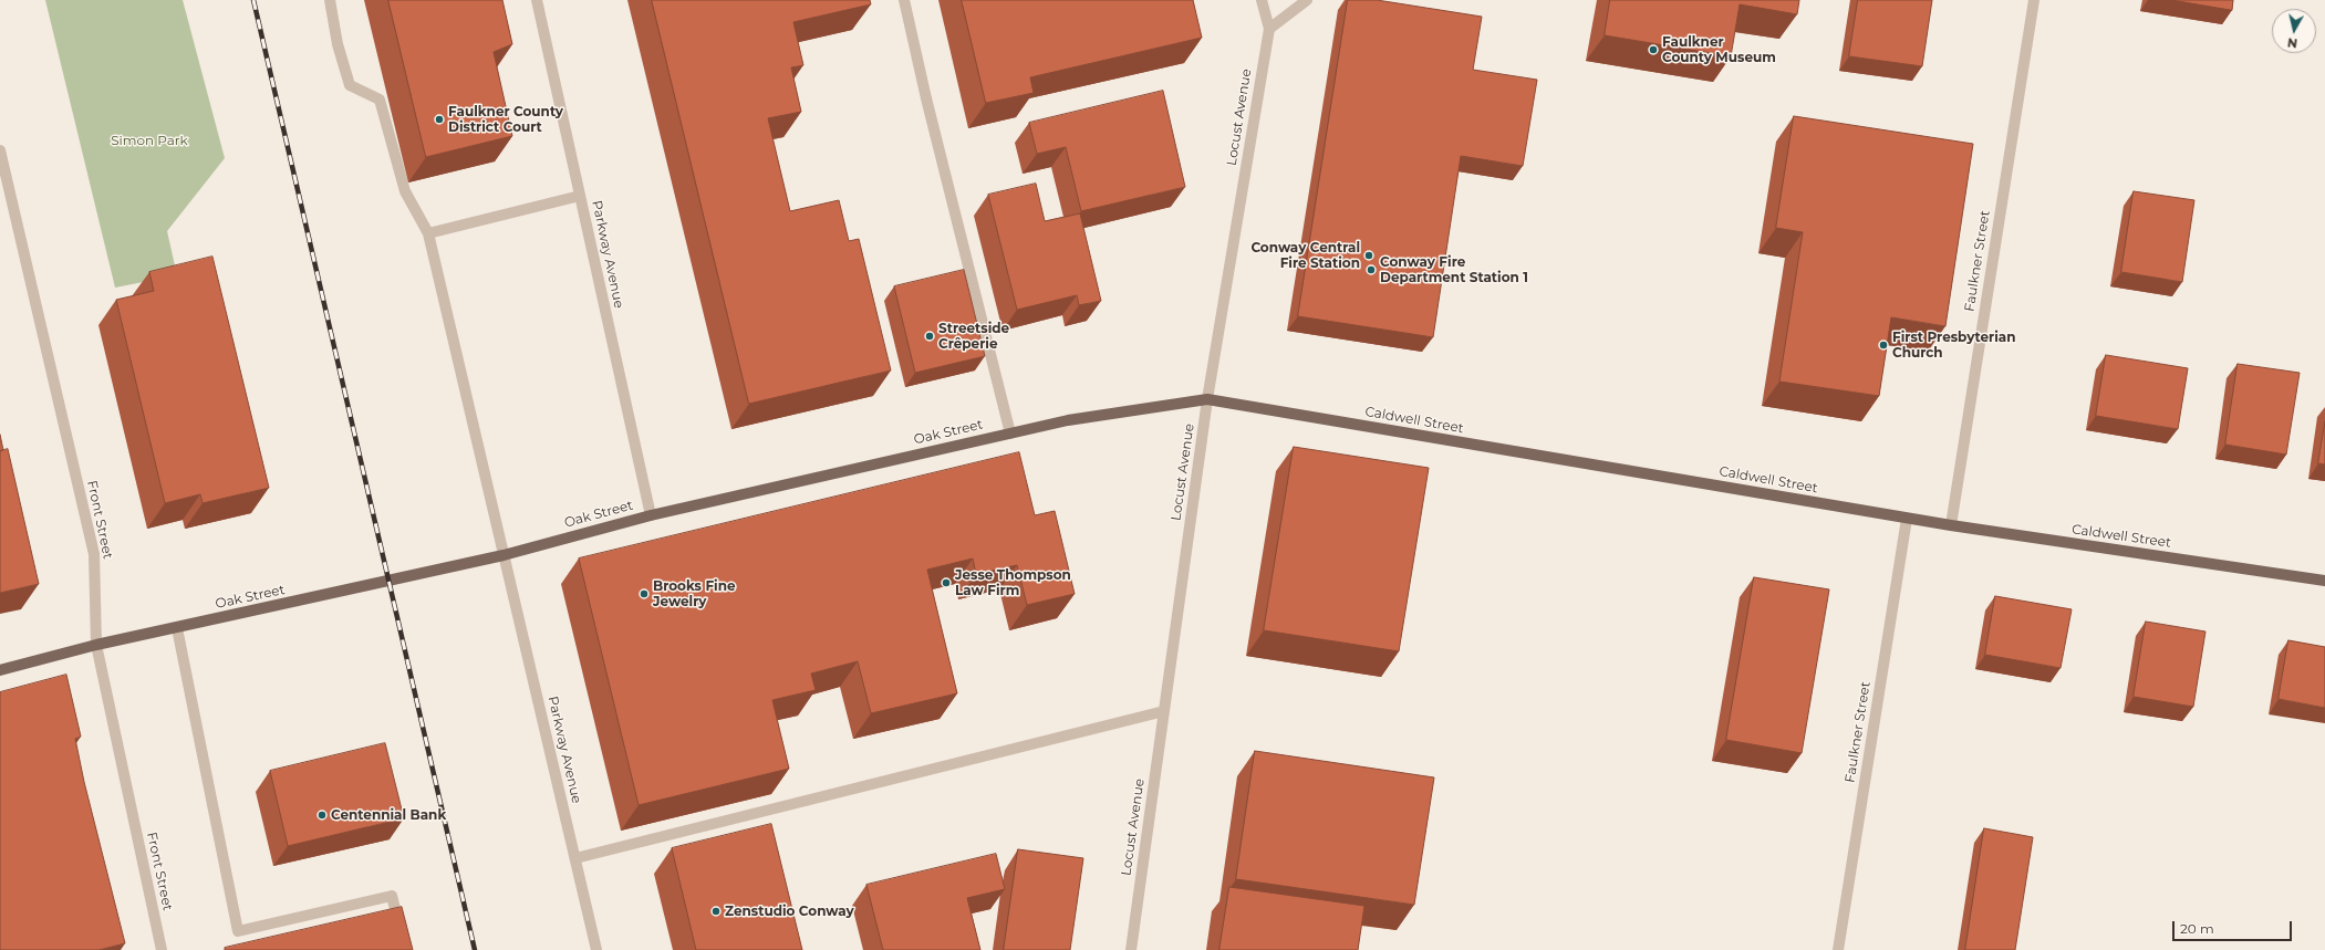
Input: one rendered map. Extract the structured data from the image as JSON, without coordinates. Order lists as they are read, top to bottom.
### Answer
{
  "streets": {
    "main road": ["Caldwell Street", "Oak Street"],
    "street": [
      "Locust Avenue",
      "Parkway Avenue",
      "Faulkner Street",
      "Front Street"
    ]
  },
  "crossings": [
    ["Locust Avenue", "Caldwell Street"],
    ["Locust Avenue", "Oak Street"],
    ["Parkway Avenue", "Oak Street"],
    ["Faulkner Street", "Caldwell Street"],
    ["Caldwell Street", "Oak Street"],
    ["Oak Street", "Front Street"]
  ],
  "parks": ["Simon Park"],
  "places": [
    "Faulkner County Museum",
    "Faulkner County District Court",
    "Conway Central Fire Station",
    "Conway Fire Department Station 1",
    "Streetside Crêperie",
    "First Presbyterian Church",
    "Jesse Thompson Law Firm",
    "Brooks Fine Jewelry",
    "Centennial Bank",
    "Zenstudio Conway"
  ],
  "scale_bar": "20 m",
  "north": "bottom"
}
